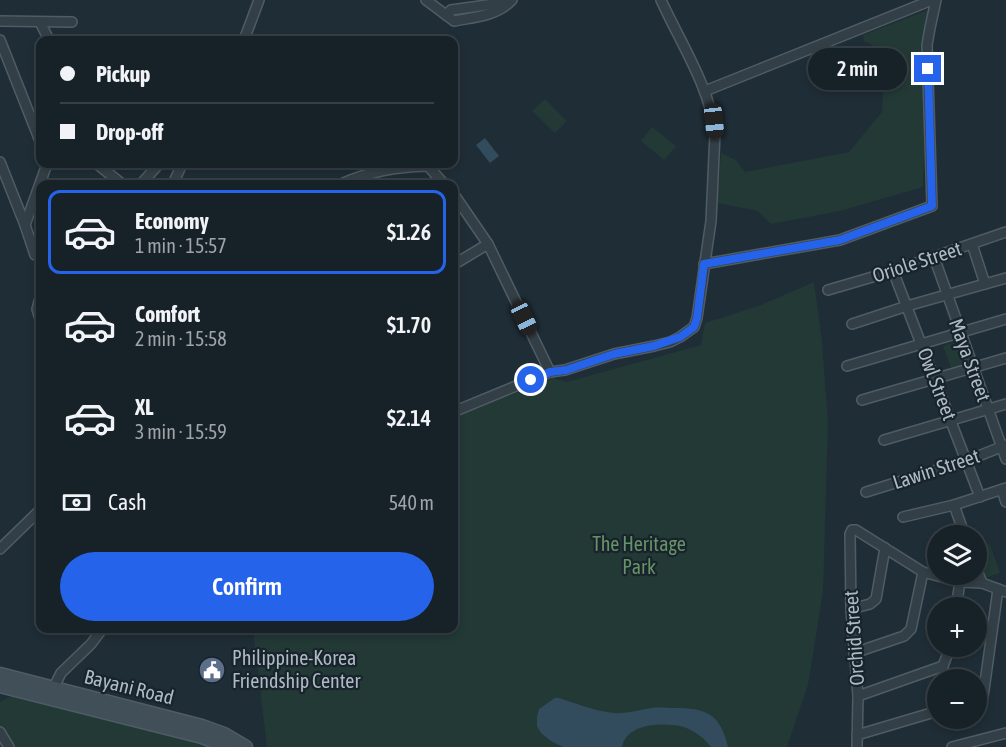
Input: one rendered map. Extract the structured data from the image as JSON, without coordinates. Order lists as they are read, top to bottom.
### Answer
{
  "streets": {
    "main road": ["Bayani Road"],
    "street": [
      "Oriole Street",
      "Maya Street",
      "Owl Street",
      "Lawin Street",
      "Orchid Street"
    ]
  },
  "crossings": [
    ["Oriole Street", "Maya Street"],
    ["Oriole Street", "Owl Street"],
    ["Maya Street", "Owl Street"],
    ["Maya Street", "Lawin Street"],
    ["Owl Street", "Lawin Street"]
  ],
  "parks": ["The Heritage Park"],
  "places": {
    "public building": ["Philippine-Korea Friendship Center"]
  },
  "page": {
    "banner": ["Pickup", "Drop-off"],
    "bubble": "2 min",
    "list": [
      {
        "name": "Economy",
        "note": "1 min · 15:57",
        "value": "$1.26"
      },
      {
        "name": "Comfort",
        "note": "2 min · 15:58",
        "value": "$1.70"
      },
      {
        "name": "XL",
        "note": "3 min · 15:59",
        "value": "$2.14"
      }
    ],
    "pay": ["Cash", "540 m"],
    "map_buttons": ["+", "−"],
    "buttons": "Confirm"
  }
}
